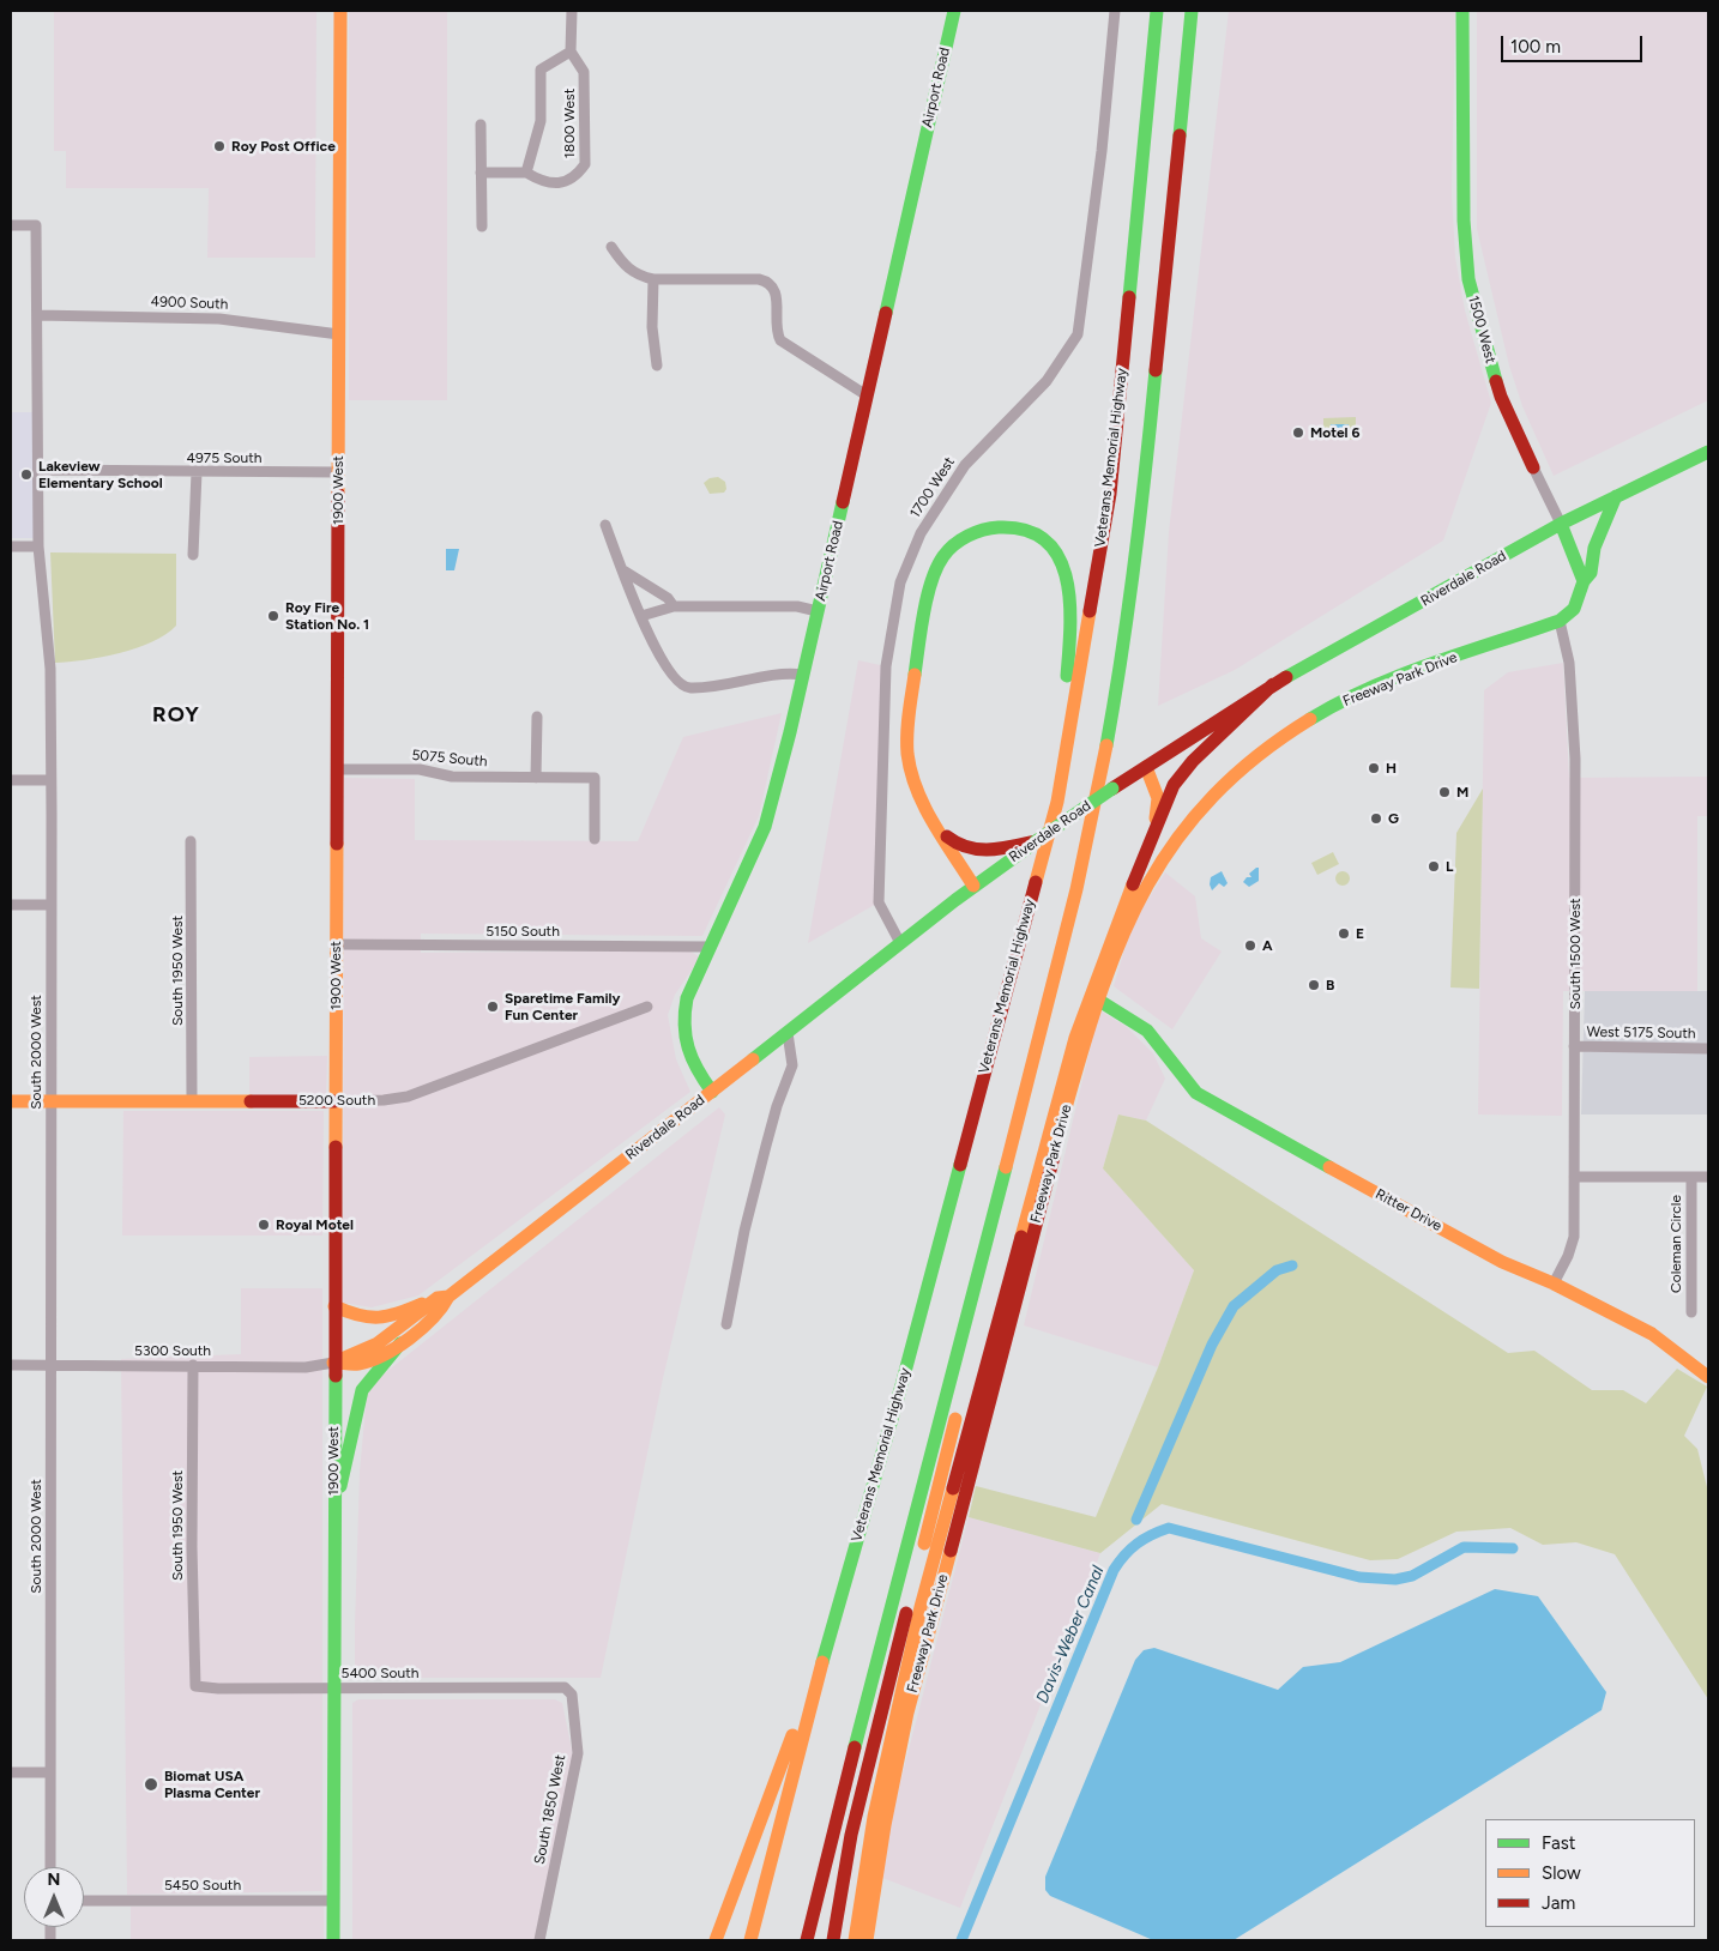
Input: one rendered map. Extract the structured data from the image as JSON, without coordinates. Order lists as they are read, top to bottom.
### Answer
{
  "streets": {
    "main road": [
      "Airport Road",
      "1500 West",
      "Veterans Memorial Highway",
      "1900 West",
      "Riverdale Road",
      "Freeway Park Drive",
      "5200 South",
      "Ritter Drive"
    ],
    "street": [
      "1800 West",
      "4900 South",
      "4975 South",
      "1700 West",
      "5075 South",
      "5150 South",
      "South 1500 West",
      "South 1950 West",
      "West 5175 South",
      "South 2000 West",
      "Coleman Circle",
      "5300 South",
      "5400 South",
      "South 1850 West",
      "5450 South"
    ]
  },
  "crossings": [
    ["Airport Road", "Riverdale Road"],
    ["Airport Road", "5150 South"],
    ["4900 South", "1900 West"],
    ["4900 South", "South 2000 West"],
    ["1500 West", "Riverdale Road"],
    ["4975 South", "1900 West"],
    ["4975 South", "South 2000 West"],
    ["1700 West", "Riverdale Road"],
    ["1900 West", "Riverdale Road"],
    ["1900 West", "5075 South"],
    ["1900 West", "5150 South"],
    ["1900 West", "5200 South"],
    ["1900 West", "5300 South"],
    ["1900 West", "5400 South"],
    ["1900 West", "5450 South"],
    ["Riverdale Road", "5300 South"],
    ["Freeway Park Drive", "South 1500 West"],
    ["Freeway Park Drive", "Ritter Drive"],
    ["South 1500 West", "West 5175 South"],
    ["South 1500 West", "Ritter Drive"],
    ["South 1950 West", "5200 South"],
    ["South 1950 West", "5300 South"],
    ["South 1950 West", "5400 South"],
    ["South 2000 West", "5200 South"],
    ["South 2000 West", "5300 South"],
    ["5400 South", "South 1850 West"]
  ],
  "districts": ["ROY"],
  "water": ["Davis-Weber Canal"],
  "places": [
    "Roy Post Office",
    "Motel 6",
    "Lakeview Elementary School",
    "Roy Fire Station No. 1",
    "H",
    "M",
    "G",
    "L",
    "E",
    "A",
    "B",
    "Sparetime Family Fun Center",
    "Royal Motel",
    "Biomat USA Plasma Center"
  ],
  "legend": ["Fast", "Slow", "Jam"],
  "scale_bar": "100 m",
  "north": "top"
}
